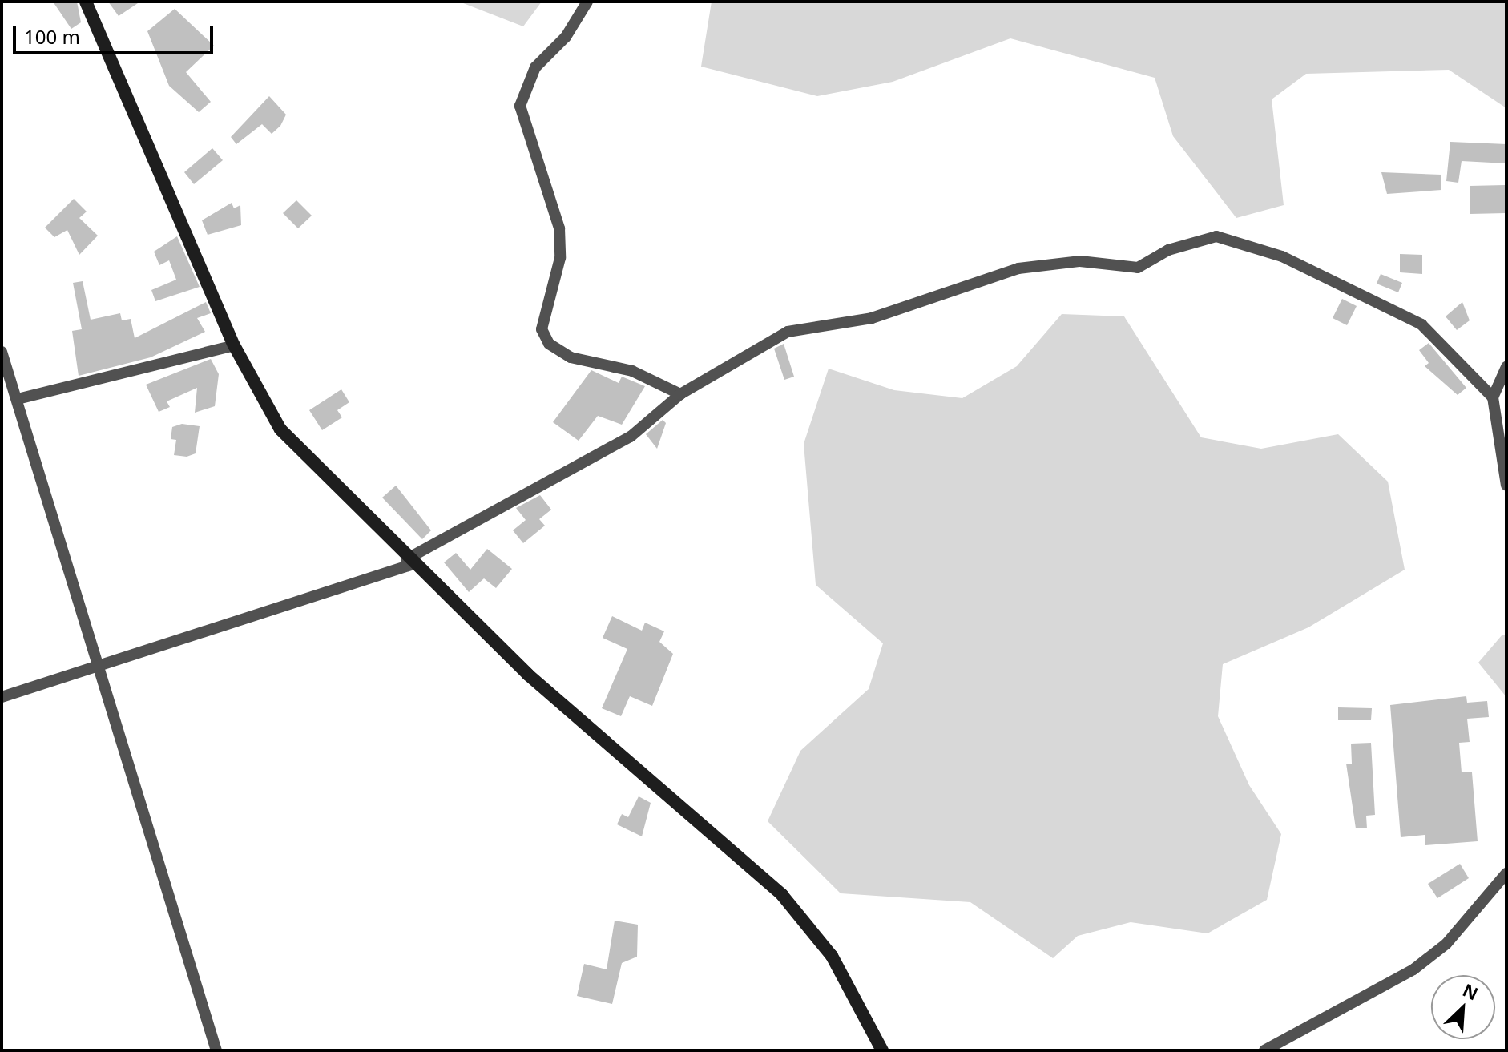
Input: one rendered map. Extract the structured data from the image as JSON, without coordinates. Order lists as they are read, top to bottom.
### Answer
{
  "scale_bar": "100 m",
  "north": "top right"
}
